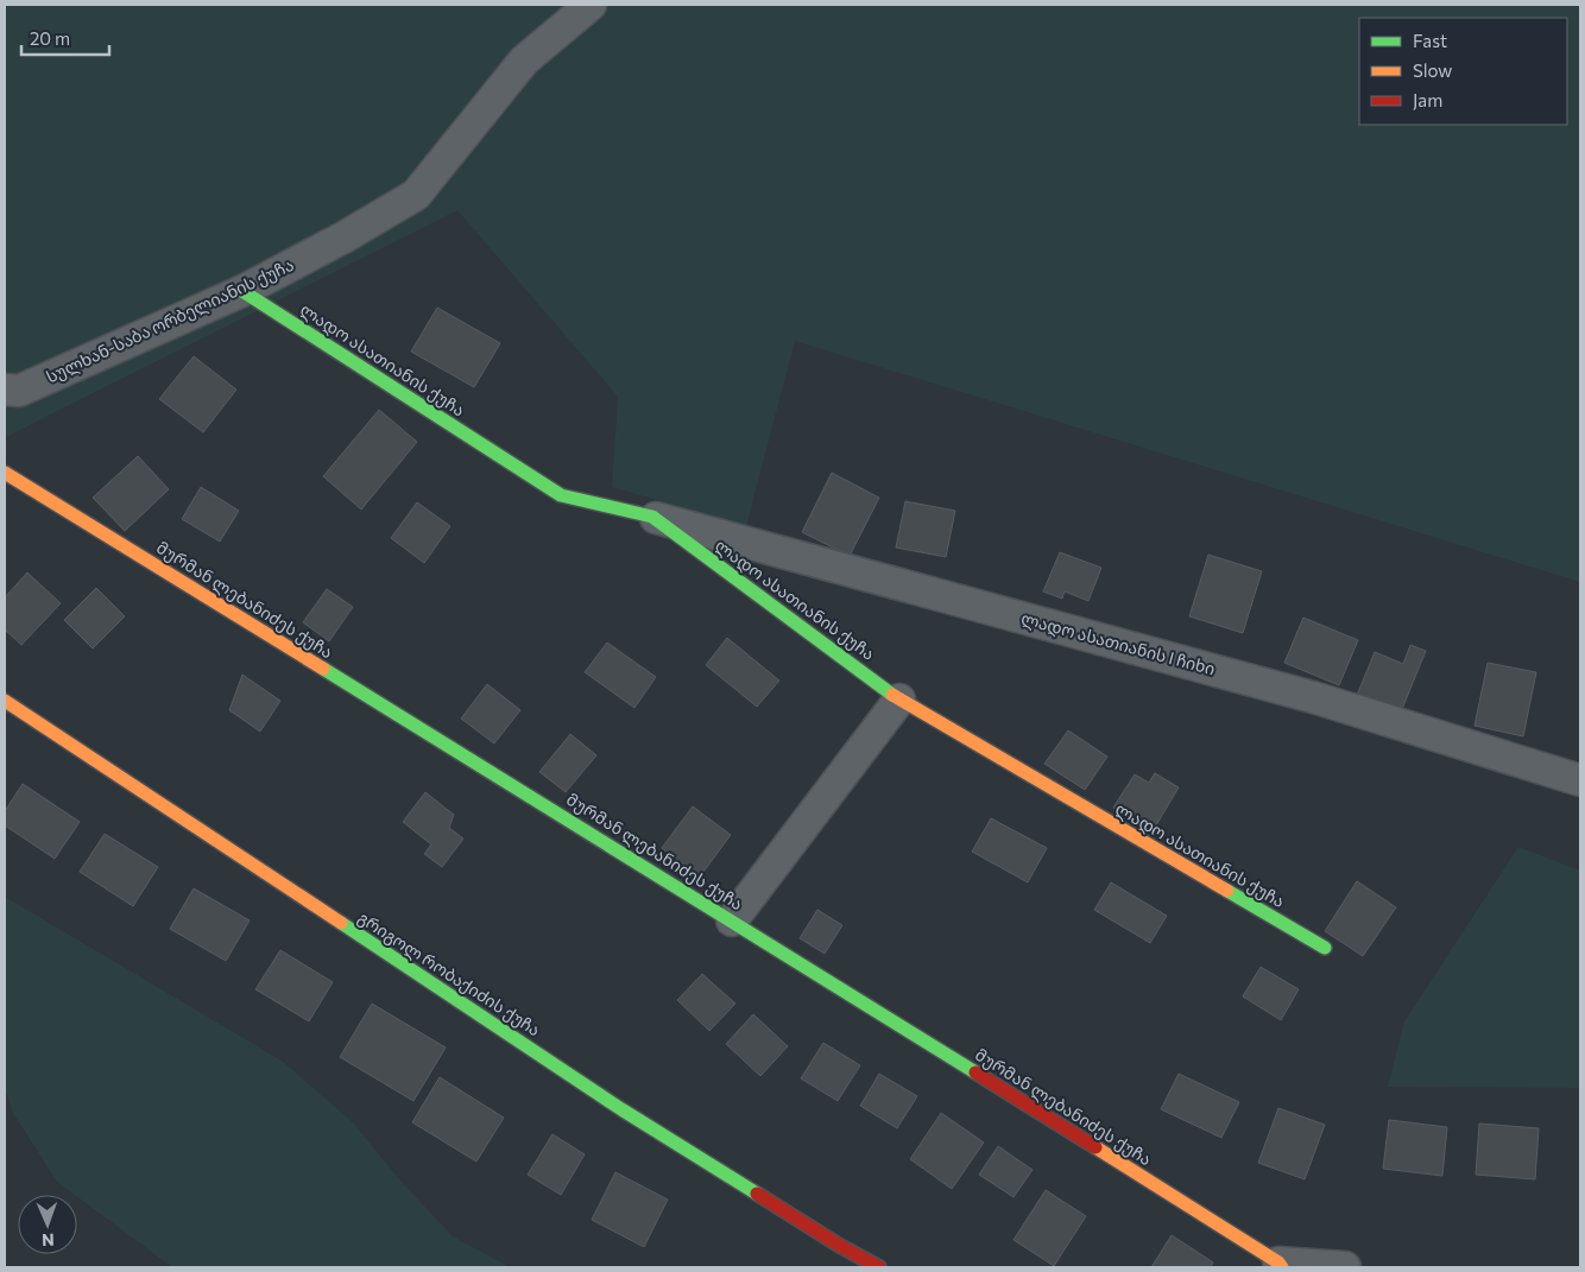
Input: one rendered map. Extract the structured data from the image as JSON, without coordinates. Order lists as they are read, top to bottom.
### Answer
{
  "streets": {
    "street": [
      "სულხან-საბა ორბელიანის ქუჩა",
      "ლადო ასათიანის ქუჩა",
      "მურმან ლებანიძეს ქუჩა",
      "ლადო ასათიანის I ჩიხი",
      "გრიგოლ რობაქიძის ქუჩა"
    ]
  },
  "crossings": [
    ["სულხან-საბა ორბელიანის ქუჩა", "ლადო ასათიანის ქუჩა"],
    ["ლადო ასათიანის ქუჩა", "ლადო ასათიანის I ჩიხი"]
  ],
  "legend": ["Fast", "Slow", "Jam"],
  "scale_bar": "20 m",
  "north": "bottom"
}
